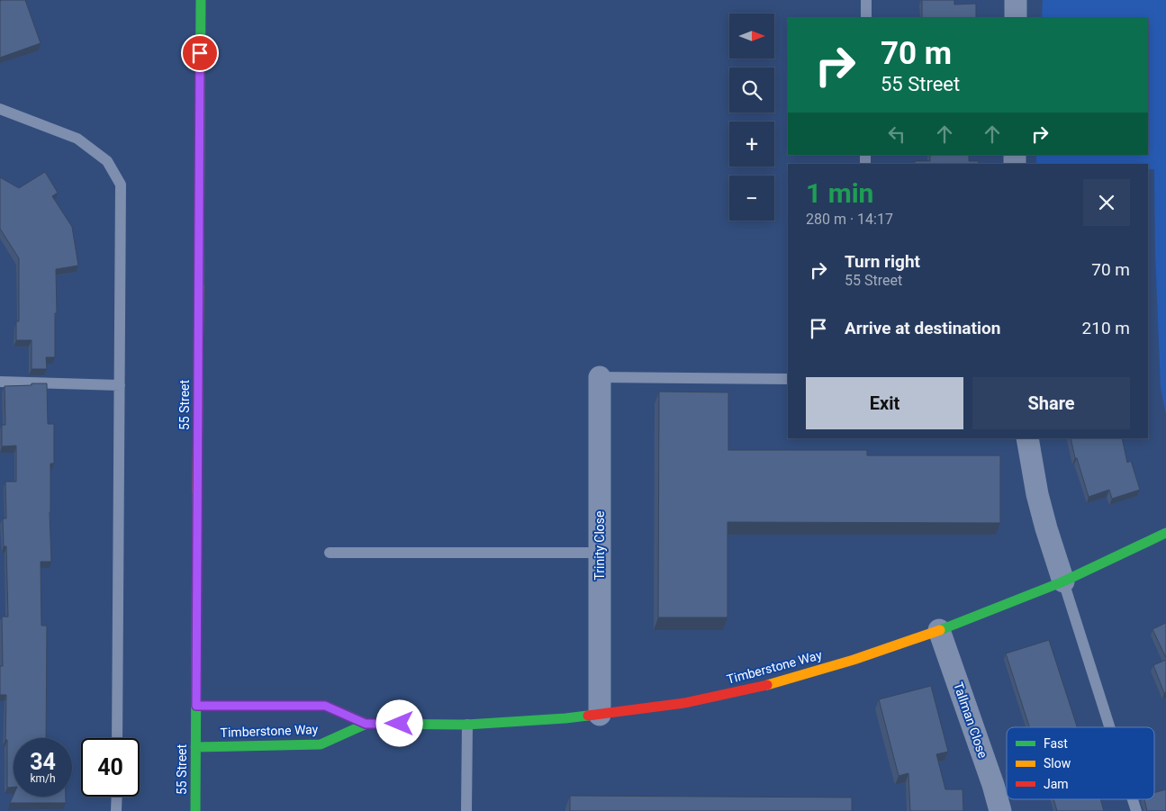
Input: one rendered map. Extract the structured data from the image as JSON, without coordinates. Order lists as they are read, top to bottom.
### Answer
{
  "streets": {
    "street": [
      "55 Street",
      "Trinity Close",
      "Timberstone Way",
      "Tallman Close"
    ]
  },
  "crossings": [
    ["55 Street", "Timberstone Way"],
    ["Trinity Close", "Timberstone Way"],
    ["Timberstone Way", "Tallman Close"]
  ],
  "legend": ["Fast", "Slow", "Jam"],
  "north": "right",
  "page": {
    "map_buttons": ["+", "−"],
    "turn": ["70 m", "55 Street"],
    "heading": ["1 min", "280 m · 14:17"],
    "list": [
      {
        "name": "Turn right",
        "note": "55 Street",
        "value": "70 m"
      },
      {
        "name": "Arrive at destination",
        "value": "210 m"
      }
    ],
    "buttons": ["Exit", "Share"],
    "speed": "34 km/h",
    "limit": "40"
  }
}
